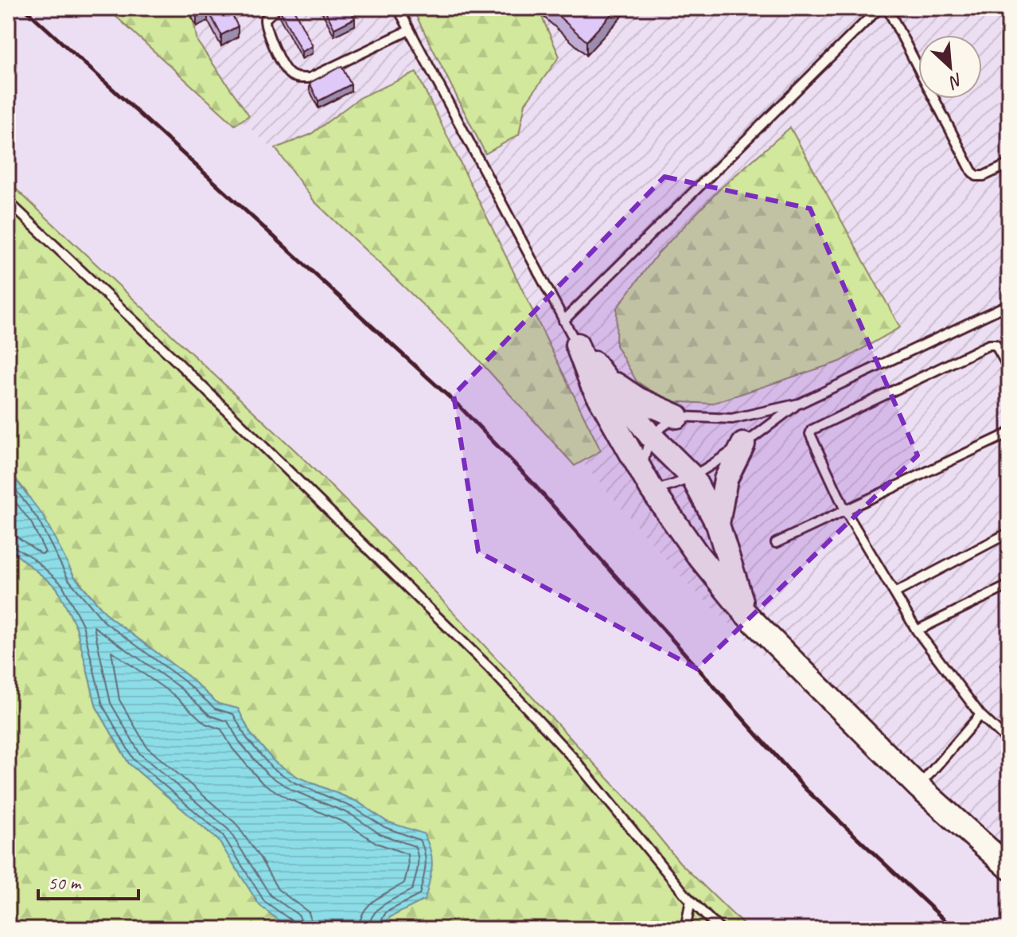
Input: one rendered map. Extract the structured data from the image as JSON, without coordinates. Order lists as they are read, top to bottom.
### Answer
{
  "scale_bar": "50 m",
  "north": "bottom right"
}
